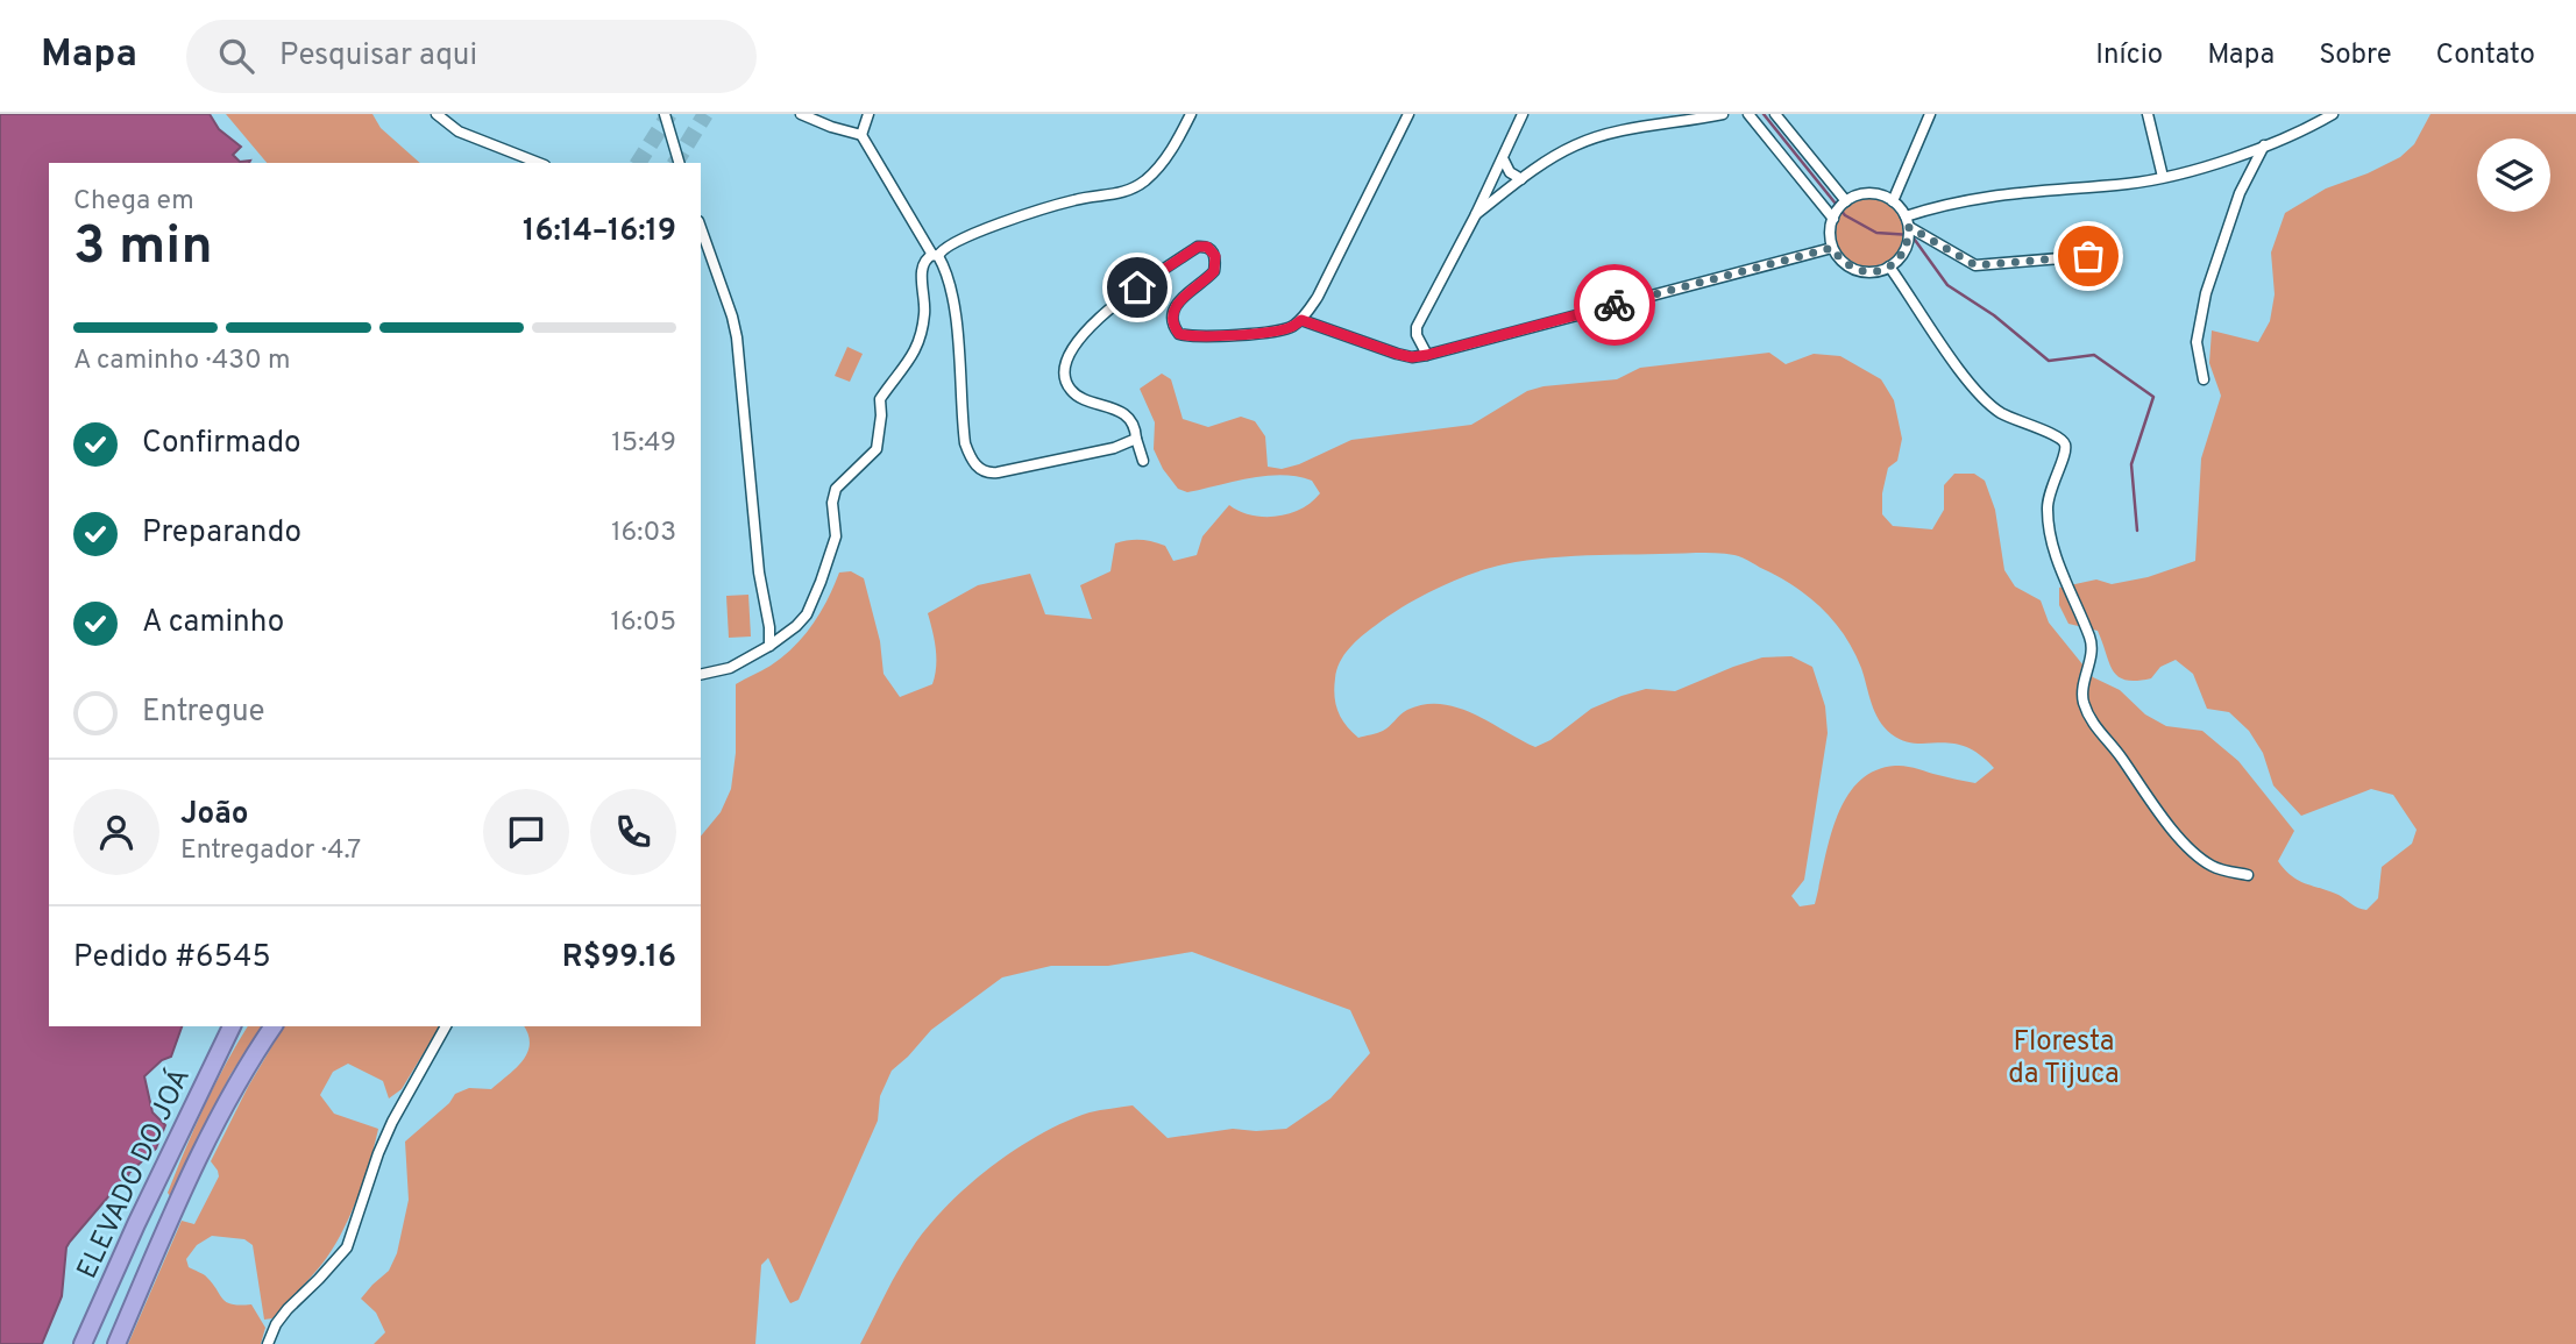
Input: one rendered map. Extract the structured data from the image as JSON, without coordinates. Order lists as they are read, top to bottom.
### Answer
{
  "streets": {
    "highway": ["ELEVADO DO JOÁ"]
  },
  "parks": ["Floresta da Tijuca"],
  "page": {
    "header": "Mapa",
    "search": "Pesquisar aqui",
    "nav": [
      "Início",
      "Mapa",
      "Sobre",
      "Contato"
    ],
    "heading": ["3 min", "Chega em", "16:14–16:19"],
    "panel": [
      "João",
      "Entregador · 4.7",
      "Pedido #6545",
      "R$99.16"
    ],
    "bar": "A caminho · 430 m",
    "list": [
      ["Confirmado", "15:49"],
      ["Preparando", "16:03"],
      ["A caminho", "16:05"],
      "Entregue"
    ]
  }
}
